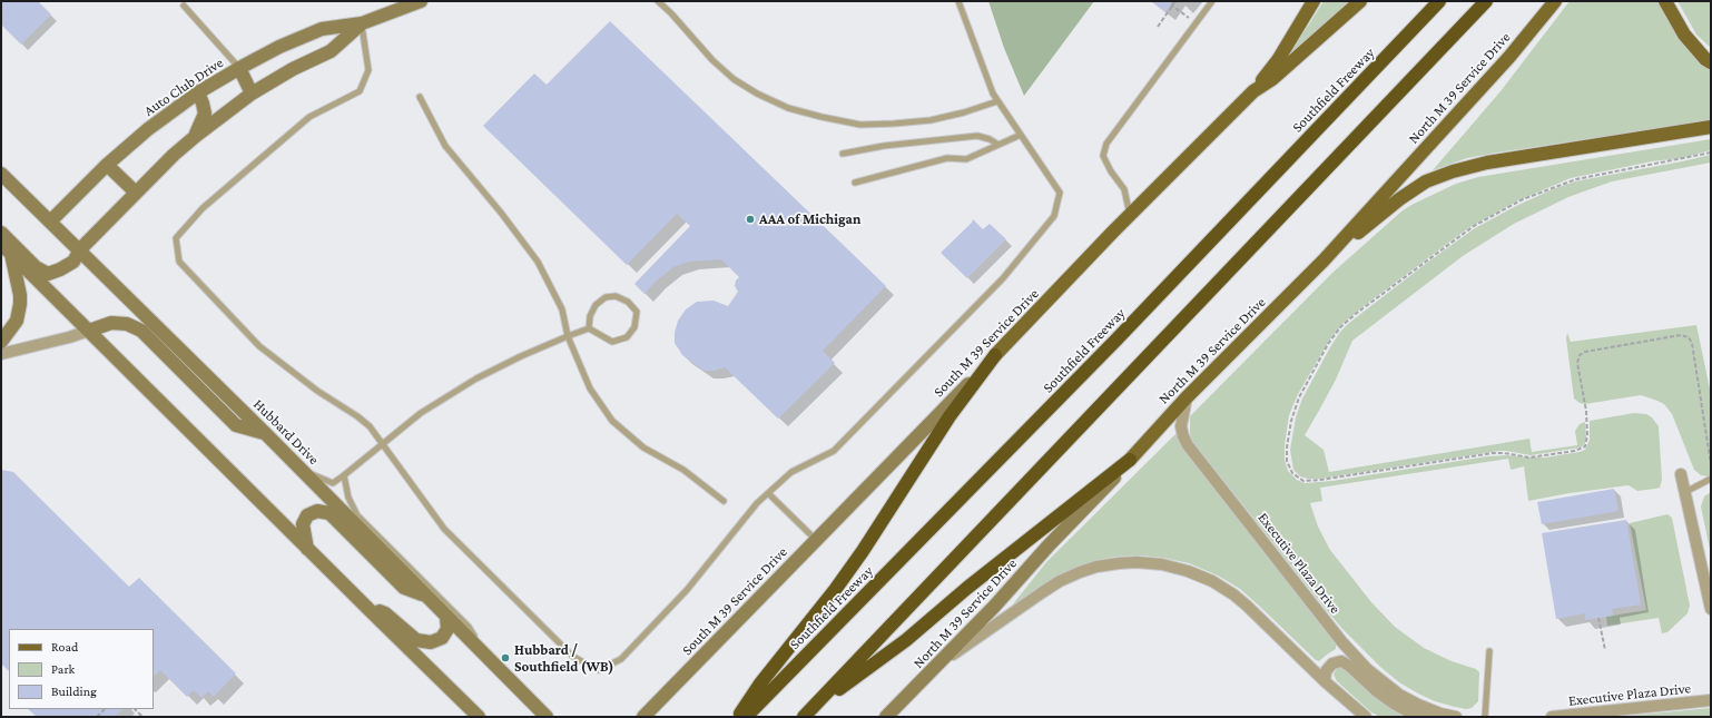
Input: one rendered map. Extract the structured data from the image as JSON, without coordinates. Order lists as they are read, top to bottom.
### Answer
{
  "streets": {
    "highway": ["Southfield Freeway"],
    "main road": ["North M 39 Service Drive", "South M 39 Service Drive"],
    "street": ["Auto Club Drive", "Hubbard Drive", "Executive Plaza Drive"]
  },
  "crossings": [
    ["Auto Club Drive", "Hubbard Drive"],
    ["North M 39 Service Drive", "Executive Plaza Drive"]
  ],
  "places": ["AAA of Michigan", "Hubbard / Southfield (WB)"],
  "legend": ["Road", "Park", "Building"]
}
